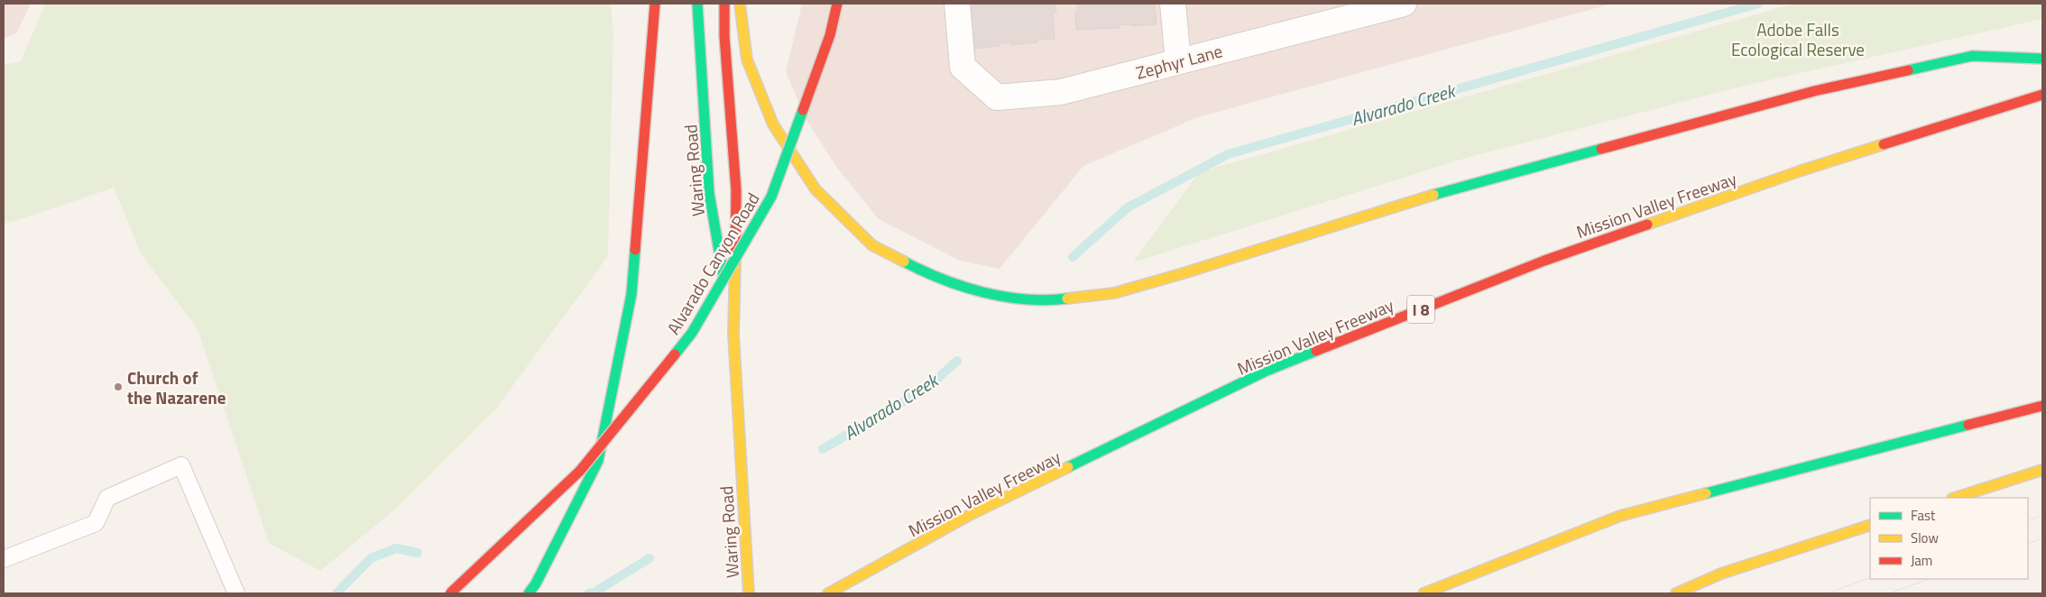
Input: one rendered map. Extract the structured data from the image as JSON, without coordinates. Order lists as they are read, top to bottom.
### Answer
{
  "streets": {
    "main road": [
      "Waring Road",
      "Mission Valley Freeway",
      "Alvarado Canyon Road",
      "I 8"
    ],
    "street": ["Zephyr Lane"]
  },
  "water": ["Alvarado Creek"],
  "parks": ["Adobe Falls Ecological Reserve"],
  "places": ["Church of the Nazarene"],
  "legend": ["Fast", "Slow", "Jam"]
}
